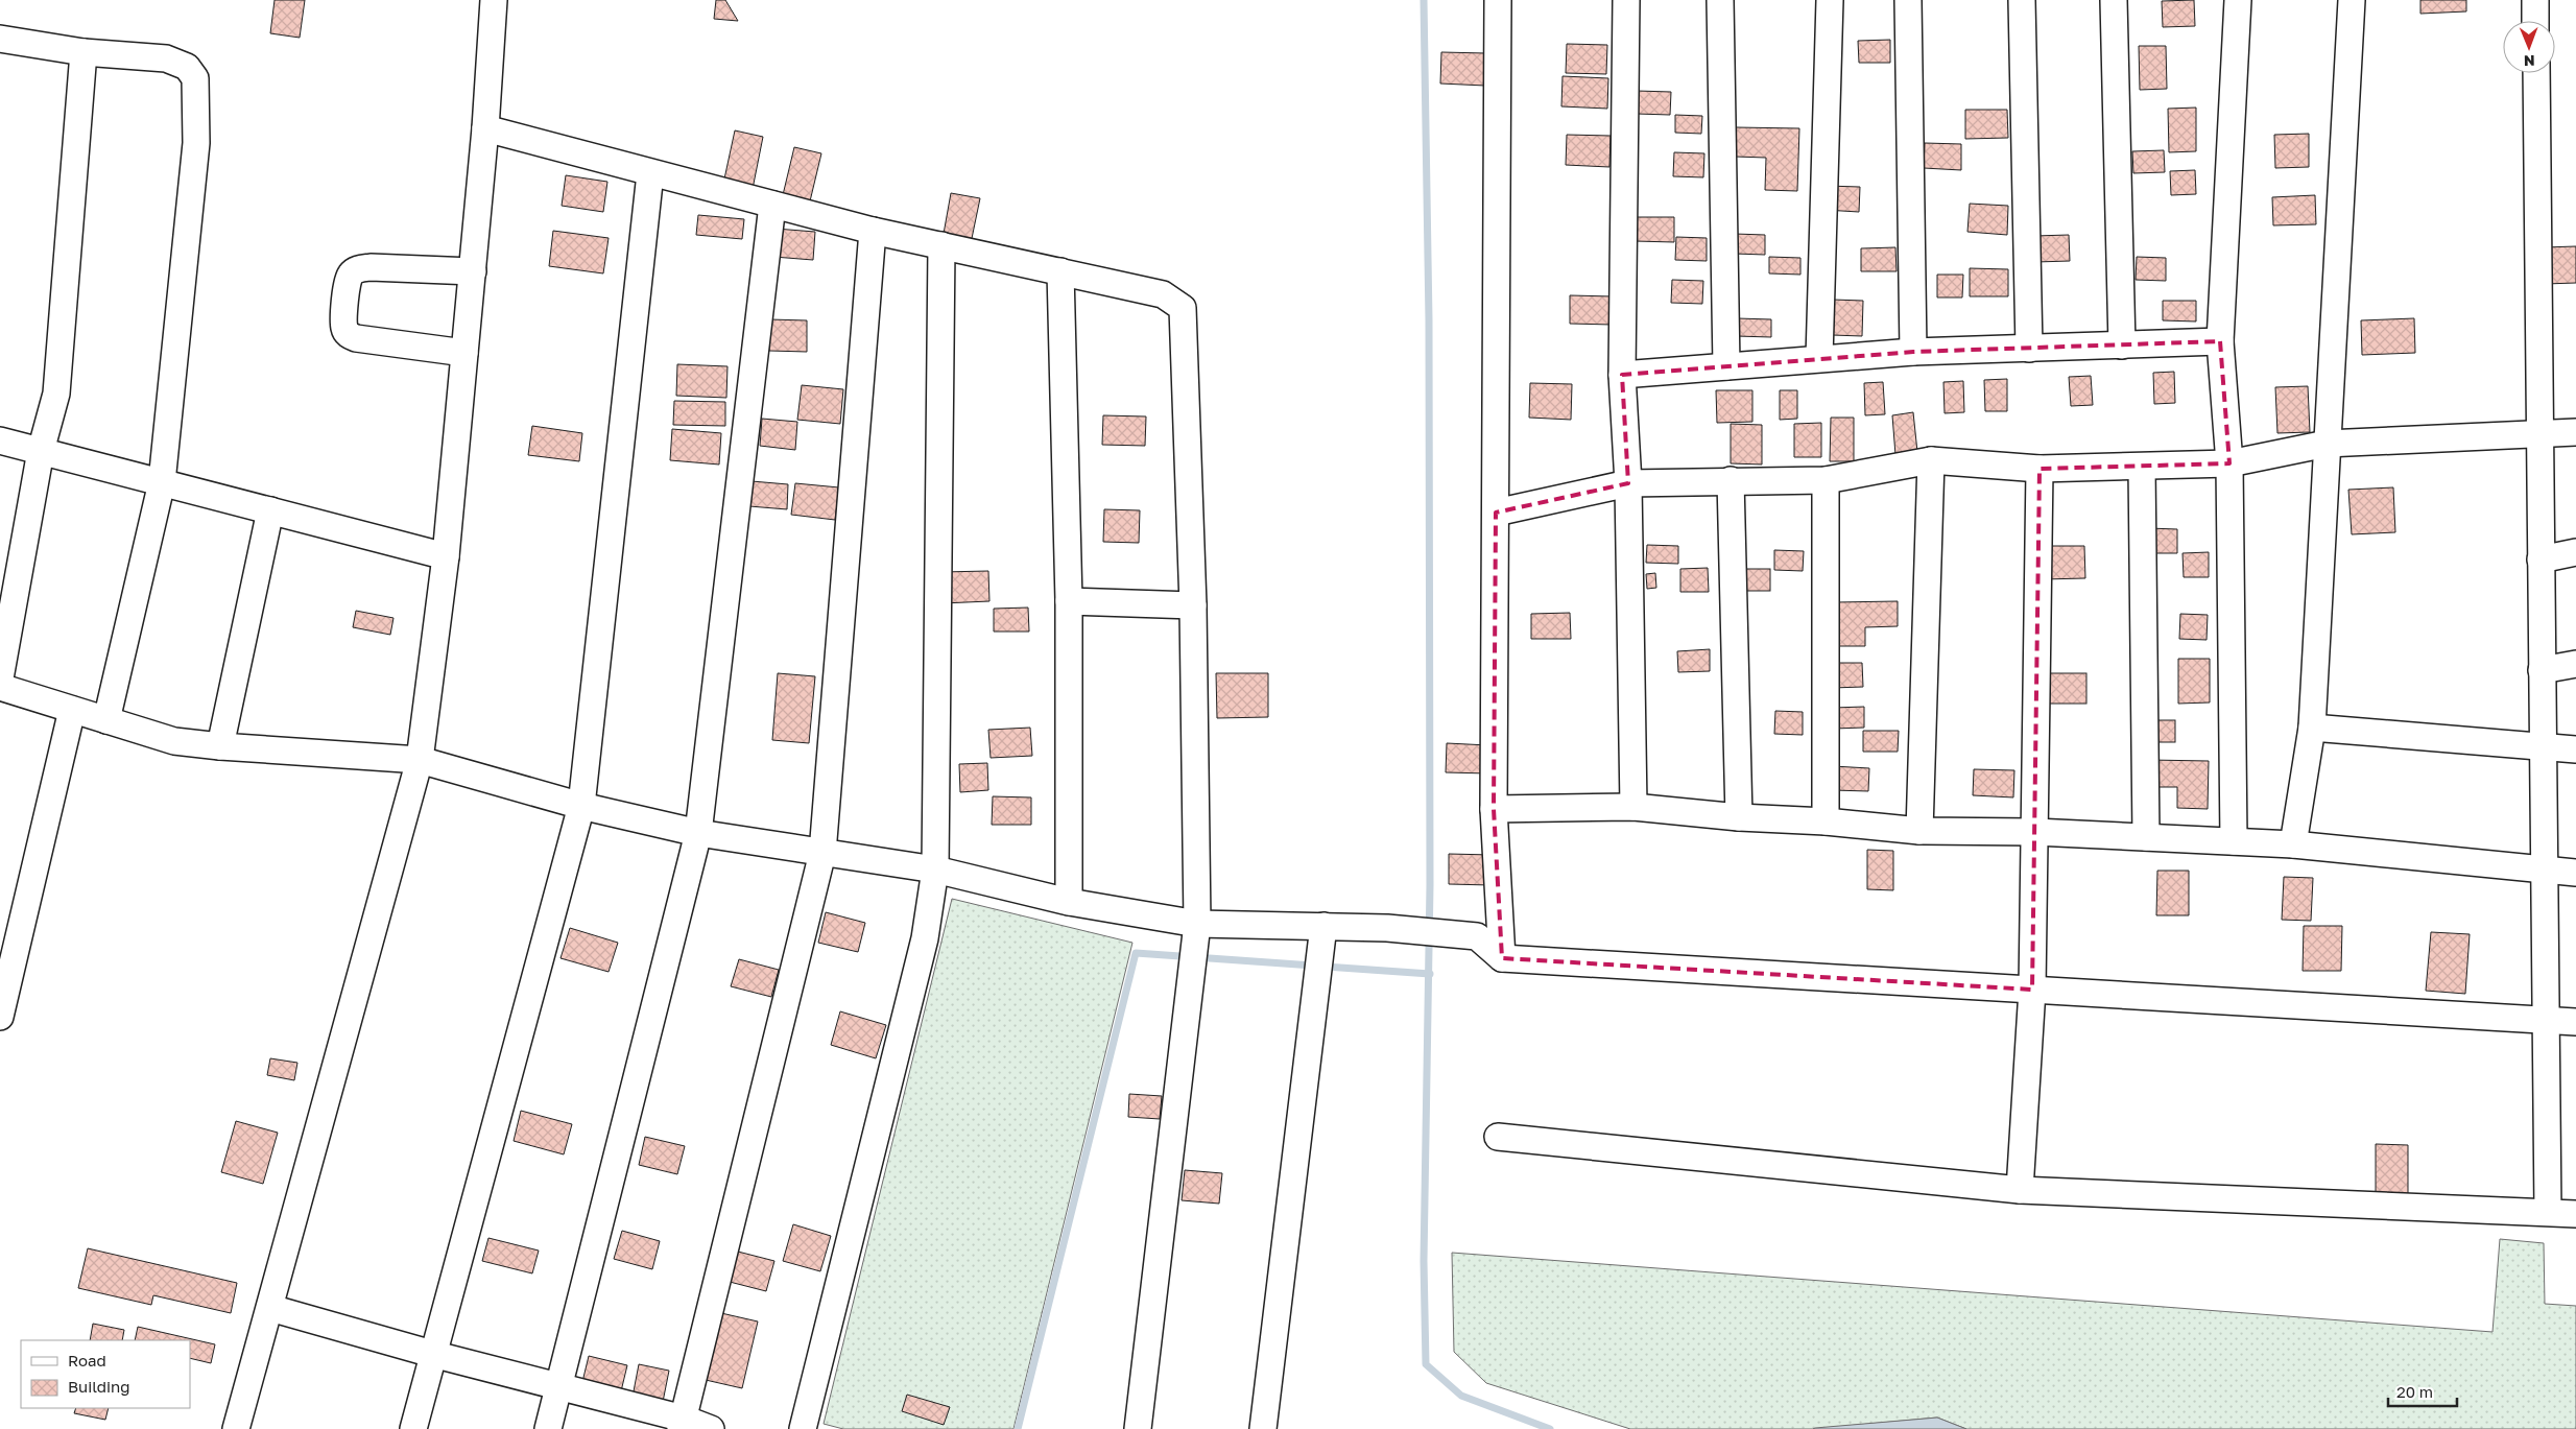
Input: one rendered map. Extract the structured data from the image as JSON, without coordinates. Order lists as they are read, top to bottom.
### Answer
{
  "legend": ["Road", "Building"],
  "scale_bar": "20 m",
  "north": "bottom"
}
